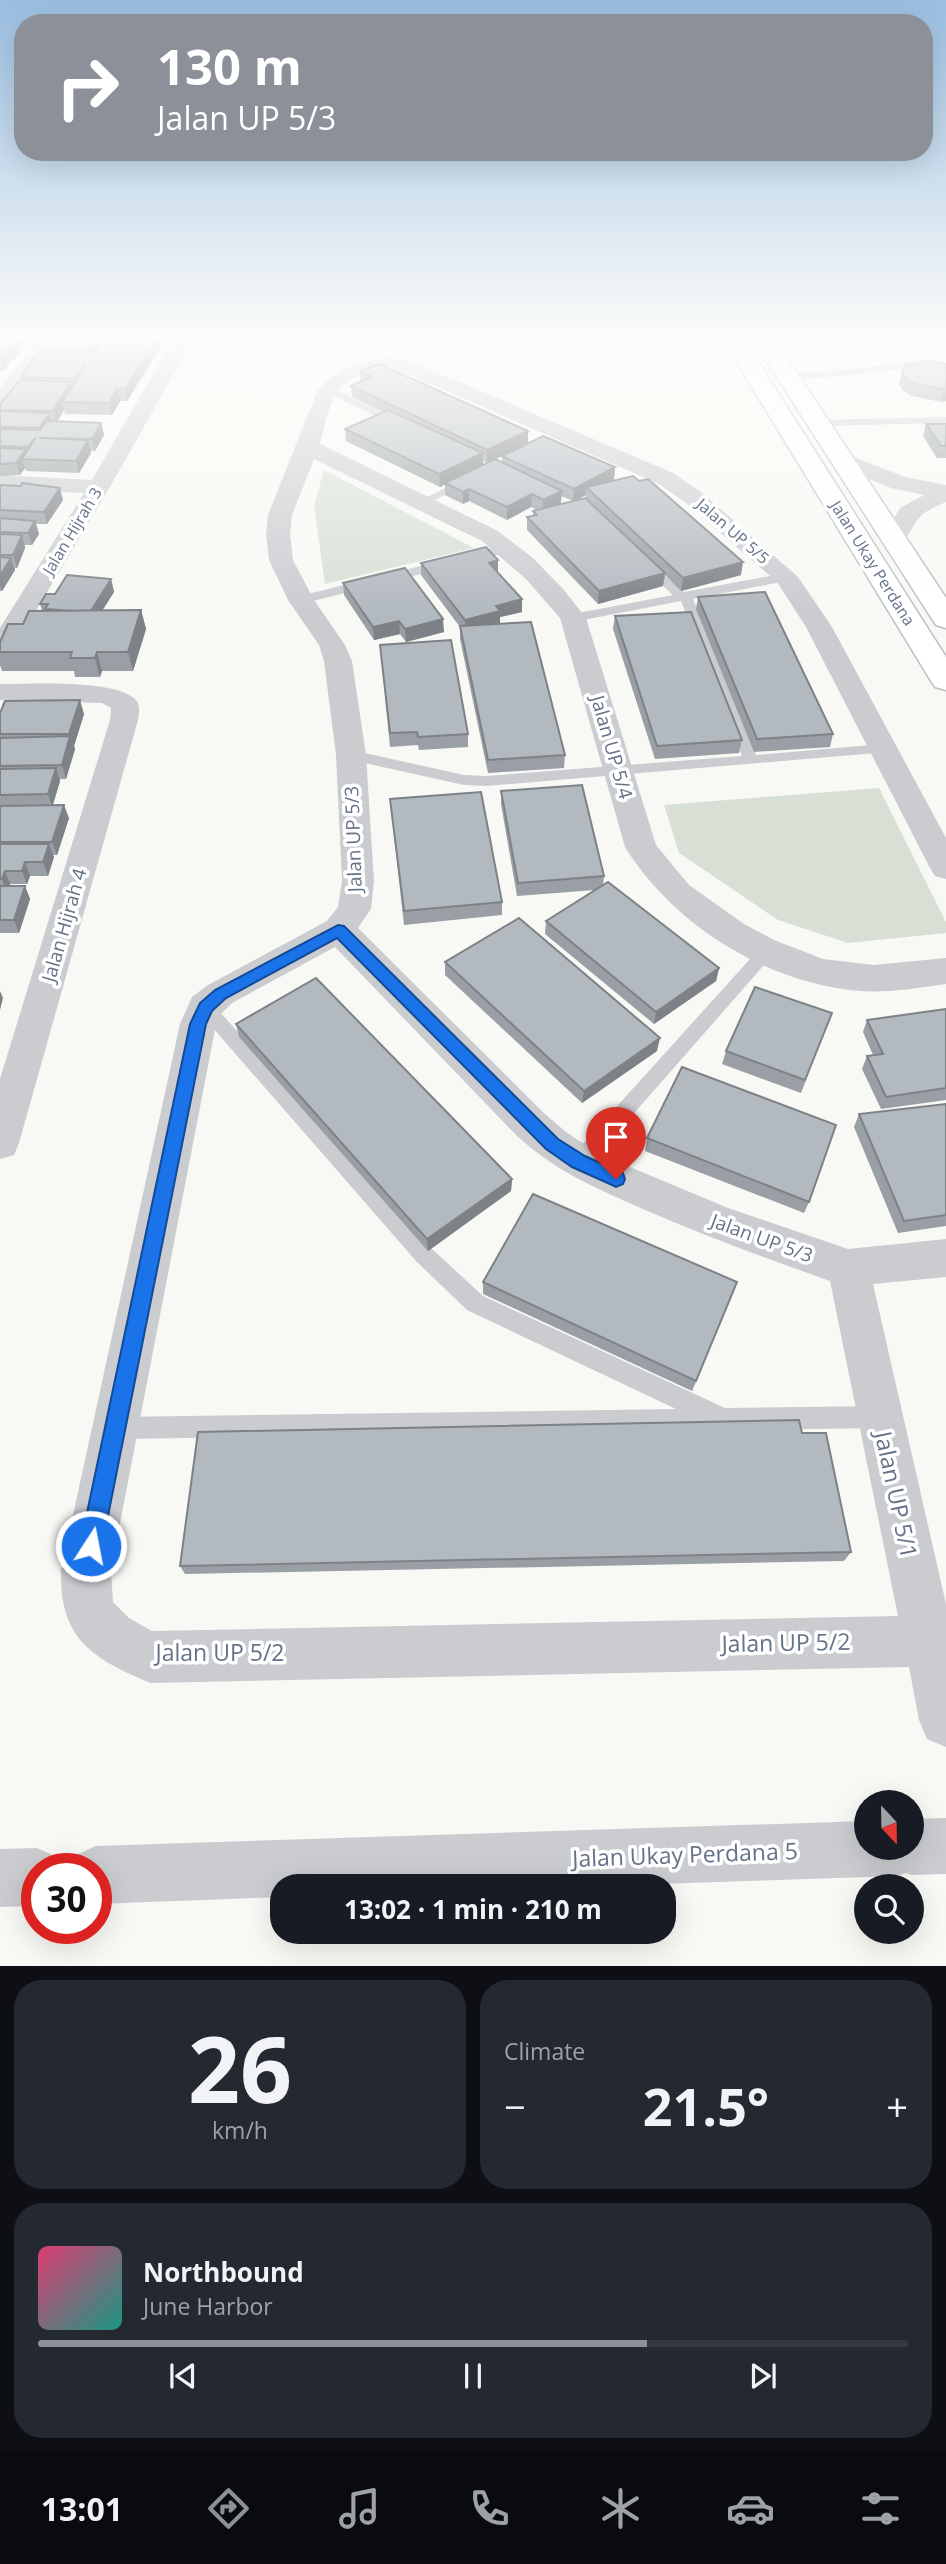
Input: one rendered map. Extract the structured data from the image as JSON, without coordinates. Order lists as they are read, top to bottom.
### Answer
{
  "streets": {
    "street": [
      "Jalan Hijrah 3",
      "Jalan UP 5/5",
      "Jalan Ukay Perdana",
      "Jalan UP 5/4",
      "Jalan UP 5/3",
      "Jalan Hijrah 4",
      "Jalan UP 5/1",
      "Jalan UP 5/2",
      "Jalan Ukay Perdana 5"
    ]
  },
  "crossings": [
    ["Jalan UP 5/4", "Jalan UP 5/3"],
    ["Jalan UP 5/3", "Jalan UP 5/1"],
    ["Jalan UP 5/1", "Jalan UP 5/2"]
  ],
  "north": "bottom",
  "page": {
    "turn": ["130 m", "Jalan UP 5/3"],
    "limit": "30",
    "trip": "13:02 · 1 min · 210 m",
    "tile": [
      ["26", "km/h"],
      "Climate"
    ],
    "heat": ["−", "21.5°", "+"],
    "song": ["Northbound", "June Harbor"],
    "tabs": "13:01"
  }
}
